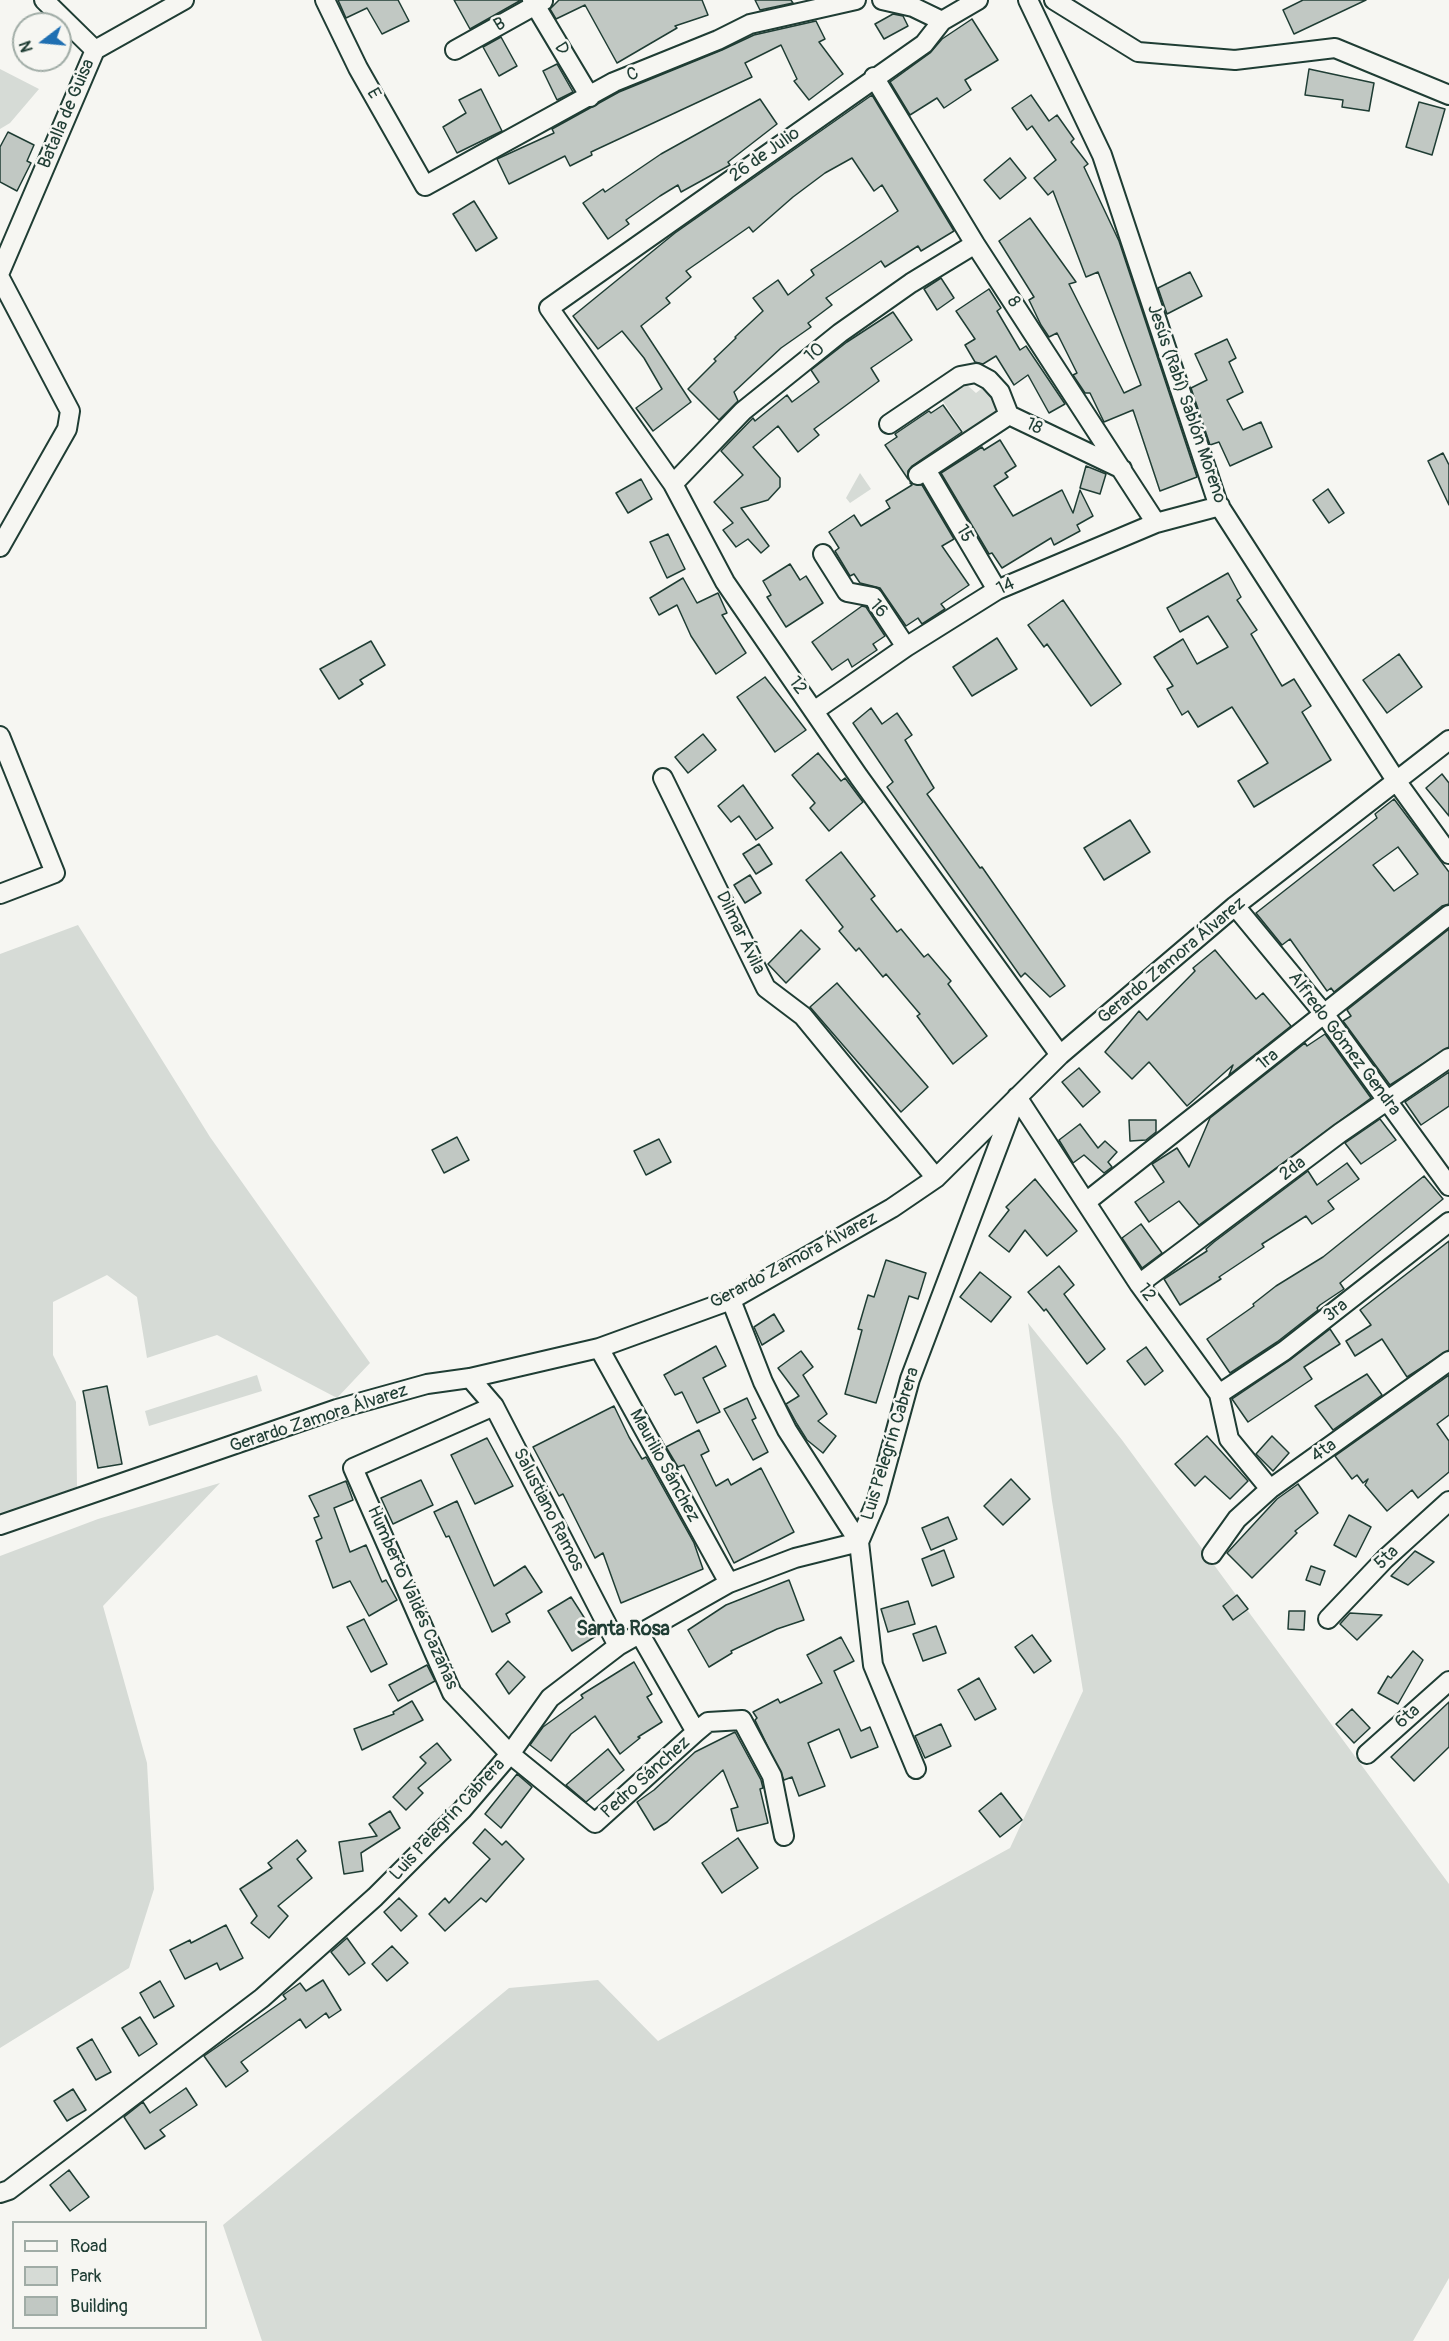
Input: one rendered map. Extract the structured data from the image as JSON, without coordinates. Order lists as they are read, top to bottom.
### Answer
{
  "streets": {
    "street": [
      "B",
      "D",
      "C",
      "E",
      "Batalla de Guisa",
      "26 de Julio",
      "8",
      "10",
      "Jesús (Rabí) Sablón Moreno",
      "18",
      "15",
      "14",
      "16",
      "12",
      "Dilmar Ávila",
      "Gerardo Zamora Álvarez",
      "Alfredo Gómez Gendra",
      "1ra",
      "2da",
      "3ra",
      "Luis Pelegrín Cabrera",
      "4ta",
      "Maurilio Sánchez",
      "Salustiano Ramos",
      "5ta",
      "Humberto Valdés Cazañas",
      "6ta",
      "Pedro Sánchez"
    ]
  },
  "crossings": [
    ["B", "D"],
    ["D", "C"],
    ["C", "E"],
    ["26 de Julio", "8"],
    ["26 de Julio", "12"],
    ["8", "10"],
    ["8", "18"],
    ["8", "14"],
    ["10", "12"],
    ["Jesús (Rabí) Sablón Moreno", "14"],
    ["Jesús (Rabí) Sablón Moreno", "Gerardo Zamora Álvarez"],
    ["18", "15"],
    ["15", "14"],
    ["14", "16"],
    ["14", "12"],
    ["12", "Gerardo Zamora Álvarez"],
    ["12", "1ra"],
    ["12", "2da"],
    ["12", "3ra"],
    ["12", "Luis Pelegrín Cabrera"],
    ["12", "4ta"],
    ["Dilmar Ávila", "Gerardo Zamora Álvarez"],
    ["Gerardo Zamora Álvarez", "Alfredo Gómez Gendra"],
    ["Gerardo Zamora Álvarez", "Luis Pelegrín Cabrera"],
    ["Gerardo Zamora Álvarez", "Maurilio Sánchez"],
    ["Gerardo Zamora Álvarez", "Salustiano Ramos"],
    ["Alfredo Gómez Gendra", "1ra"],
    ["Alfredo Gómez Gendra", "2da"],
    ["Luis Pelegrín Cabrera", "Maurilio Sánchez"],
    ["Luis Pelegrín Cabrera", "Salustiano Ramos"],
    ["Luis Pelegrín Cabrera", "Humberto Valdés Cazañas"],
    ["Salustiano Ramos", "Humberto Valdés Cazañas"],
    ["Humberto Valdés Cazañas", "Pedro Sánchez"]
  ],
  "districts": ["Santa Rosa"],
  "legend": ["Road", "Park", "Building"],
  "north": "left"
}
